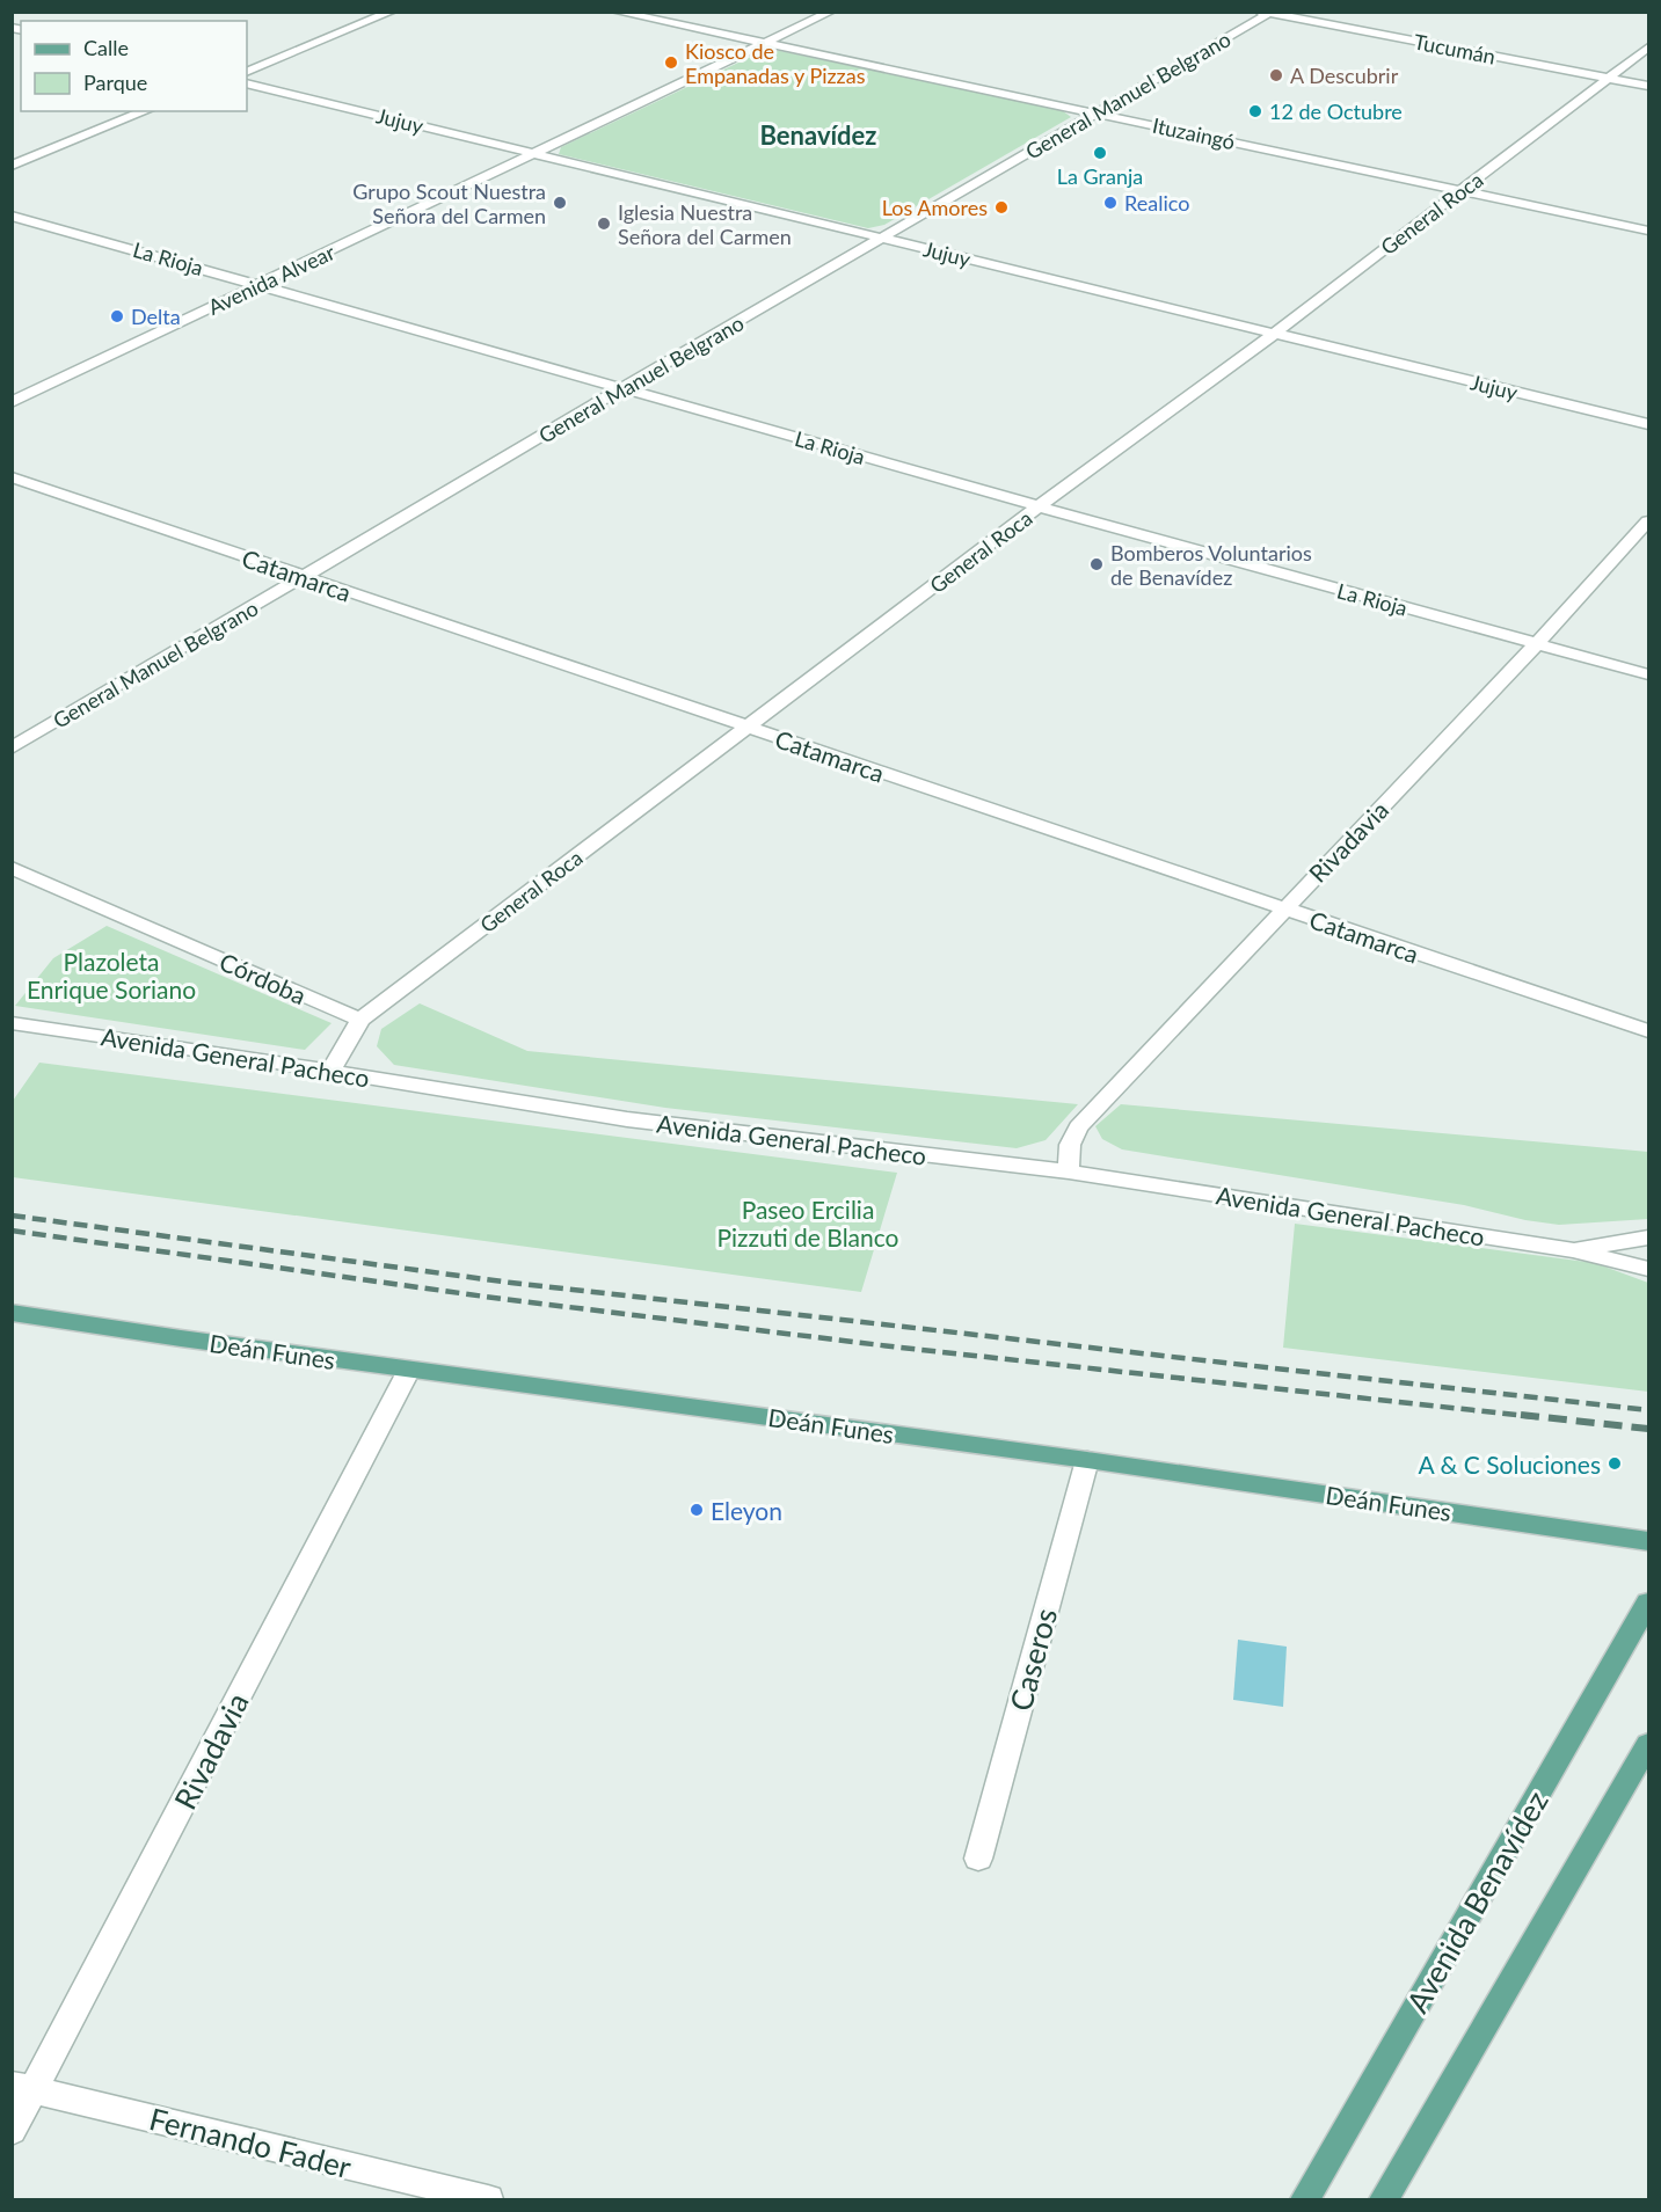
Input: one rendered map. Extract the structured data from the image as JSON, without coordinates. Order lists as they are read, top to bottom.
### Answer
{
  "streets": {
    "main road": ["Deán Funes", "Avenida Benavídez"],
    "street": [
      "Tucumán",
      "General Manuel Belgrano",
      "Jujuy",
      "Ituzaingó",
      "General Roca",
      "La Rioja",
      "Avenida Alvear",
      "Catamarca",
      "Rivadavia",
      "Córdoba",
      "Avenida General Pacheco",
      "Caseros",
      "Fernando Fader"
    ]
  },
  "crossings": [
    ["Tucumán", "General Manuel Belgrano"],
    ["Tucumán", "General Roca"],
    ["General Manuel Belgrano", "Jujuy"],
    ["General Manuel Belgrano", "Ituzaingó"],
    ["General Manuel Belgrano", "La Rioja"],
    ["General Manuel Belgrano", "Catamarca"],
    ["Jujuy", "General Roca"],
    ["Jujuy", "Avenida Alvear"],
    ["Ituzaingó", "General Roca"],
    ["Ituzaingó", "Avenida Alvear"],
    ["General Roca", "La Rioja"],
    ["General Roca", "Catamarca"],
    ["General Roca", "Córdoba"],
    ["General Roca", "Avenida General Pacheco"],
    ["La Rioja", "Avenida Alvear"],
    ["La Rioja", "Rivadavia"],
    ["Catamarca", "Rivadavia"],
    ["Rivadavia", "Avenida General Pacheco"],
    ["Rivadavia", "Deán Funes"],
    ["Rivadavia", "Fernando Fader"],
    ["Deán Funes", "Caseros"]
  ],
  "districts": ["Benavídez"],
  "parks": ["Plazoleta Enrique Soriano", "Paseo Ercilia Pizzuti de Blanco"],
  "places": [
    "Kiosco de Empanadas y Pizzas",
    "A Descubrir",
    "12 de Octubre",
    "La Granja",
    "Grupo Scout Nuestra Señora del Carmen",
    "Realico",
    "Los Amores",
    "Iglesia Nuestra Señora del Carmen",
    "Delta",
    "Bomberos Voluntarios de Benavídez",
    "A & C Soluciones",
    "Eleyon"
  ],
  "legend": ["Calle", "Parque"]
}
